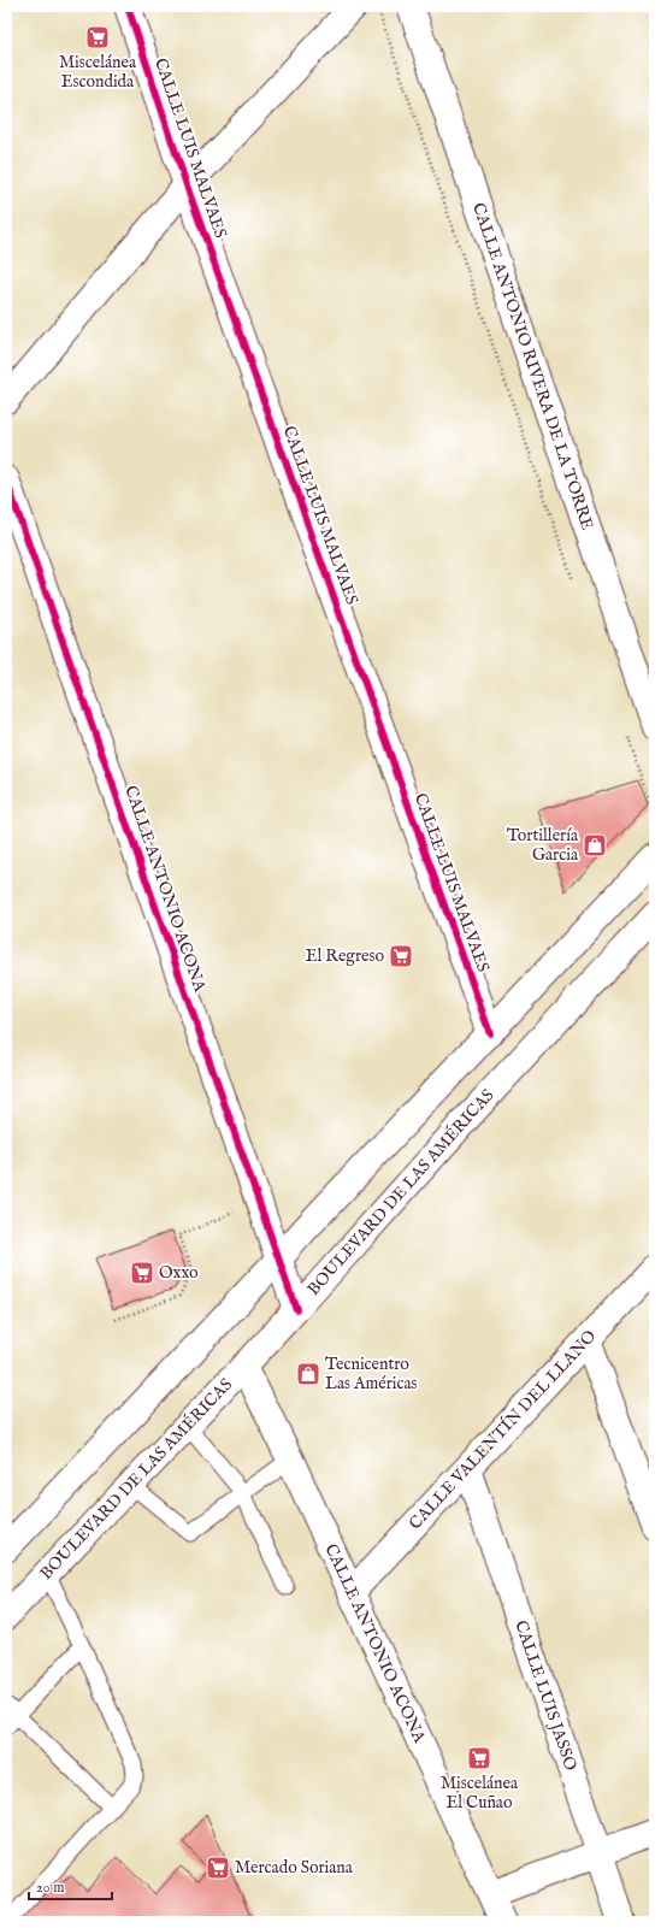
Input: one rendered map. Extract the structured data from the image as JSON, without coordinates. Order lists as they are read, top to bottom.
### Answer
{
  "streets": {
    "street": [
      "CALLE LUIS MALVAES",
      "CALLE ANTONIO RIVERA DE LA TORRE",
      "CALLE ANTONIO ACONA",
      "BOULEVARD DE LAS AMÉRICAS",
      "CALLE VALENTÍN DEL LLANO",
      "CALLE LUIS JASSO"
    ]
  },
  "crossings": [
    ["CALLE ANTONIO ACONA", "BOULEVARD DE LAS AMÉRICAS"],
    ["CALLE ANTONIO ACONA", "CALLE VALENTÍN DEL LLANO"],
    ["CALLE VALENTÍN DEL LLANO", "CALLE LUIS JASSO"]
  ],
  "places": {
    "supermarket": [
      "Miscelánea Escondida",
      "El Regreso",
      "Oxxo",
      "Miscelánea El Cuñao",
      "Mercado Soriana"
    ],
    "shop": ["Tortillería Garcia", "Tecnicentro Las Américas"]
  },
  "scale_bar": "20 m"
}
